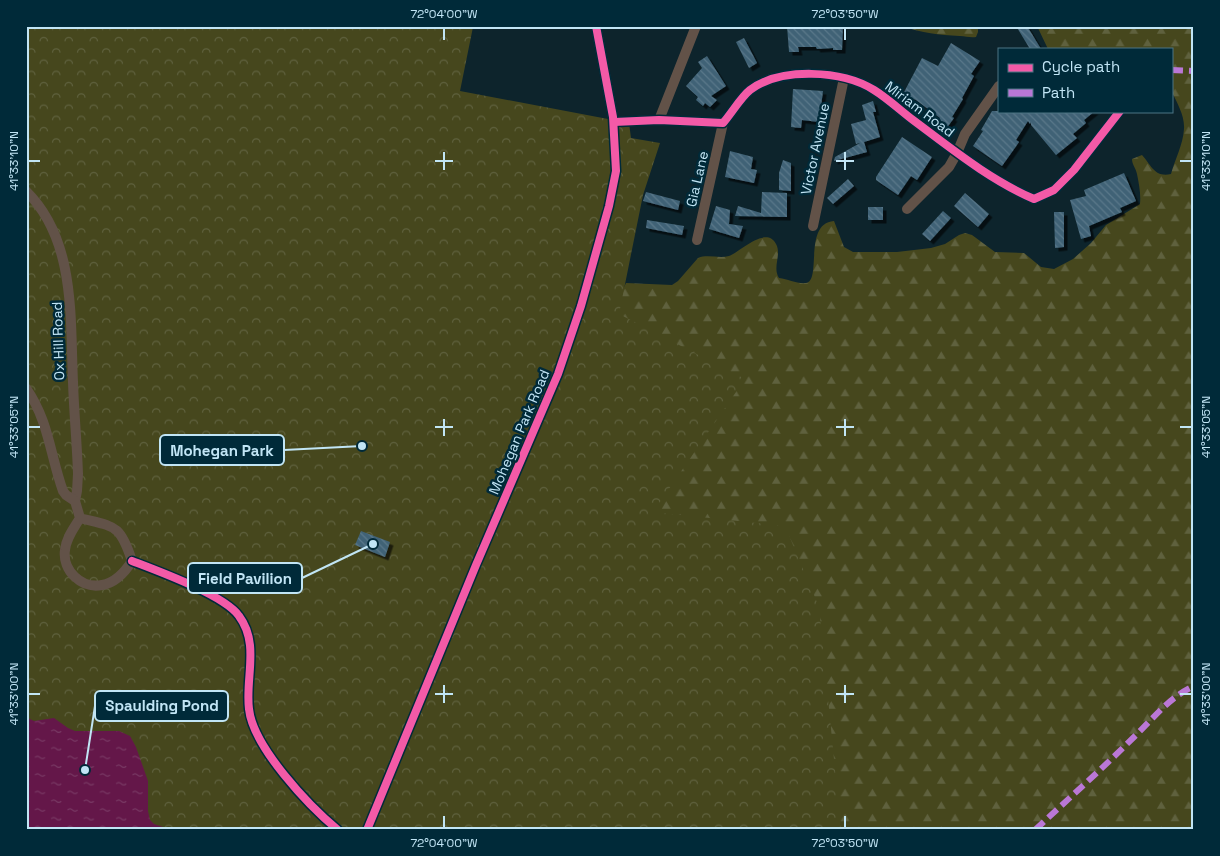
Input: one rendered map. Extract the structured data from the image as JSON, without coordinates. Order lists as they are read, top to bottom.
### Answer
{
  "streets": {
    "street": [
      "Miriam Road",
      "Victor Avenue",
      "Gia Lane",
      "Ox Hill Road",
      "Mohegan Park Road"
    ]
  },
  "crossings": [
    ["Miriam Road", "Victor Avenue"],
    ["Miriam Road", "Gia Lane"]
  ],
  "places": ["Mohegan Park", "Field Pavilion", "Spaulding Pond"],
  "legend": ["Cycle path", "Path"],
  "coordinates": [
    "72°04'00\"W",
    "72°03'50\"W",
    "41°33'10\"N",
    "41°33'05\"N",
    "41°33'00\"N"
  ]
}
